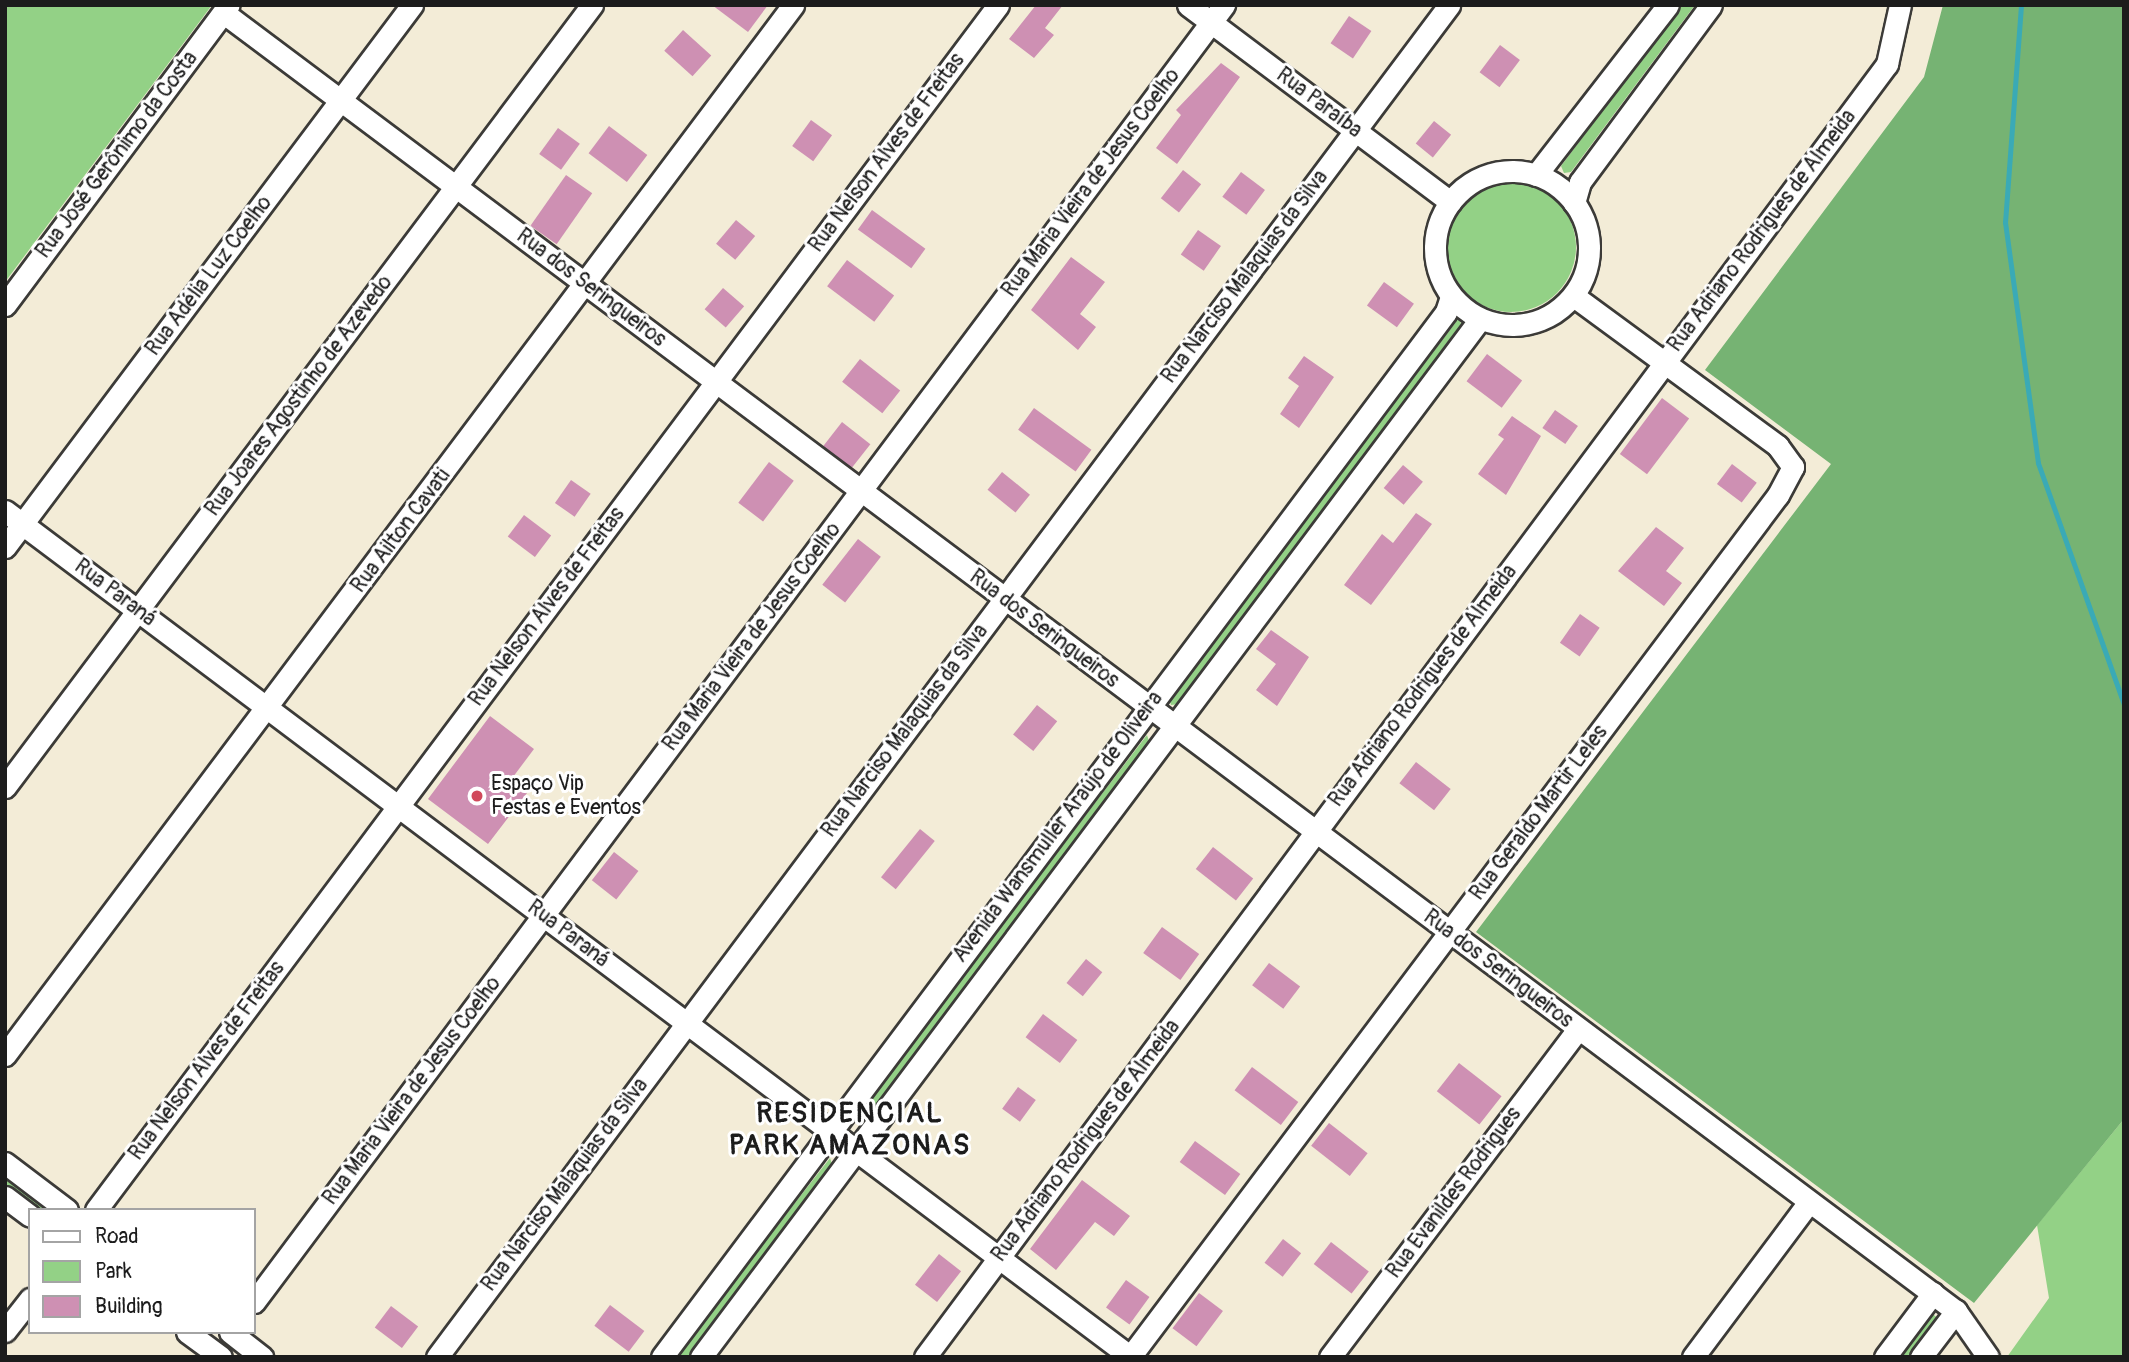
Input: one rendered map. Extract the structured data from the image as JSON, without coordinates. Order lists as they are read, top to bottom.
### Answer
{
  "streets": {
    "street": [
      "Rua Paraíba",
      "Rua Nelson Alves de Freitas",
      "Rua José Gerônimo da Costa",
      "Rua Maria Vieira de Jesus Coelho",
      "Rua Adriano Rodrigues de Almeida",
      "Rua Adélia Luz Coelho",
      "Rua Narciso Malaquias da Silva",
      "Rua dos Seringueiros",
      "Rua Joares Agostinho de Azevedo",
      "Rua Ailton Cavati",
      "Rua Paraná",
      "Rua Geraldo Martir Leles",
      "Avenida Wansmuller Araújo de Oliveira",
      "Rua Evanildes Rodrigues"
    ]
  },
  "crossings": [
    ["Rua Paraíba", "Rua Maria Vieira de Jesus Coelho"],
    ["Rua Paraíba", "Rua Narciso Malaquias da Silva"],
    ["Rua Paraíba", "Avenida Wansmuller Araújo de Oliveira"],
    ["Rua Nelson Alves de Freitas", "Rua dos Seringueiros"],
    ["Rua Nelson Alves de Freitas", "Rua Paraná"],
    ["Rua José Gerônimo da Costa", "Rua dos Seringueiros"],
    ["Rua Maria Vieira de Jesus Coelho", "Rua dos Seringueiros"],
    ["Rua Maria Vieira de Jesus Coelho", "Rua Paraná"],
    ["Rua Adriano Rodrigues de Almeida", "Rua dos Seringueiros"],
    ["Rua Adriano Rodrigues de Almeida", "Rua Paraná"],
    ["Rua Adriano Rodrigues de Almeida", "Rua Geraldo Martir Leles"],
    ["Rua Adélia Luz Coelho", "Rua dos Seringueiros"],
    ["Rua Adélia Luz Coelho", "Rua Paraná"],
    ["Rua Narciso Malaquias da Silva", "Rua dos Seringueiros"],
    ["Rua Narciso Malaquias da Silva", "Rua Paraná"],
    ["Rua dos Seringueiros", "Rua Joares Agostinho de Azevedo"],
    ["Rua dos Seringueiros", "Rua Ailton Cavati"],
    ["Rua dos Seringueiros", "Rua Geraldo Martir Leles"],
    ["Rua dos Seringueiros", "Avenida Wansmuller Araújo de Oliveira"],
    ["Rua dos Seringueiros", "Rua Evanildes Rodrigues"],
    ["Rua Joares Agostinho de Azevedo", "Rua Paraná"],
    ["Rua Ailton Cavati", "Rua Paraná"],
    ["Rua Paraná", "Rua Geraldo Martir Leles"],
    ["Rua Paraná", "Avenida Wansmuller Araújo de Oliveira"]
  ],
  "districts": ["RESIDENCIAL PARK AMAZONAS"],
  "places": ["Espaço Vip Festas e Eventos"],
  "legend": ["Road", "Park", "Building"]
}
